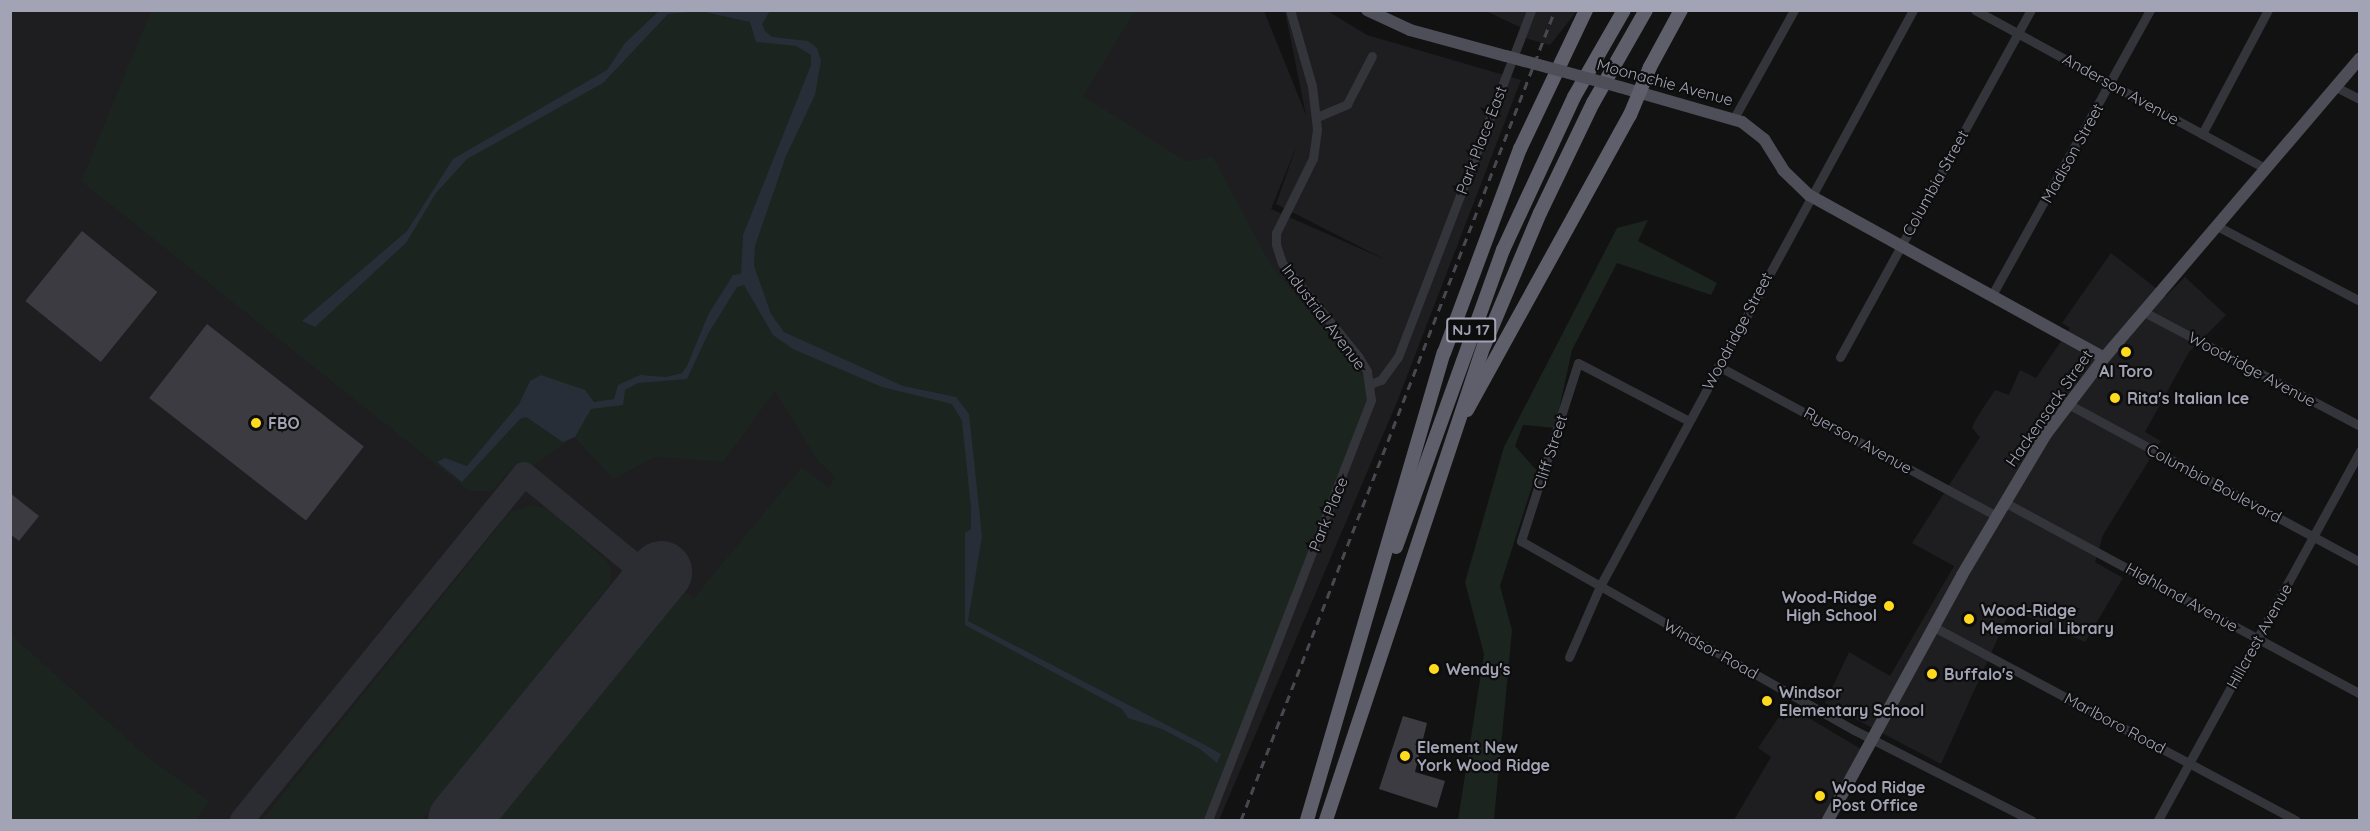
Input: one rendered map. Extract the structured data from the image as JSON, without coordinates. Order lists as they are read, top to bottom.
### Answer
{
  "streets": {
    "highway": ["NJ 17"],
    "main road": ["Moonachie Avenue", "Hackensack Street"],
    "street": [
      "Anderson Avenue",
      "Park Place East",
      "Madison Street",
      "Columbia Street",
      "Industrial Avenue",
      "Woodridge Street",
      "Woodridge Avenue",
      "Ryerson Avenue",
      "Cliff Street",
      "Columbia Boulevard",
      "Park Place",
      "Highland Avenue",
      "Hillcrest Avenue",
      "Windsor Road",
      "Marlboro Road"
    ]
  },
  "crossings": [
    ["Moonachie Avenue", "Madison Street"],
    ["Moonachie Avenue", "Columbia Street"],
    ["Moonachie Avenue", "Woodridge Street"],
    ["Moonachie Avenue", "Hackensack Street"],
    ["Anderson Avenue", "Madison Street"],
    ["Anderson Avenue", "Columbia Street"],
    ["Anderson Avenue", "Hackensack Street"],
    ["Park Place East", "Industrial Avenue"],
    ["Park Place East", "Park Place"],
    ["Industrial Avenue", "Park Place"],
    ["Woodridge Street", "Ryerson Avenue"],
    ["Woodridge Street", "Cliff Street"],
    ["Woodridge Street", "Windsor Road"],
    ["Woodridge Avenue", "Hackensack Street"],
    ["Hackensack Street", "Ryerson Avenue"],
    ["Hackensack Street", "Columbia Boulevard"],
    ["Hackensack Street", "Highland Avenue"],
    ["Hackensack Street", "Windsor Road"],
    ["Hackensack Street", "Marlboro Road"],
    ["Cliff Street", "Windsor Road"],
    ["Columbia Boulevard", "Hillcrest Avenue"],
    ["Highland Avenue", "Hillcrest Avenue"],
    ["Hillcrest Avenue", "Marlboro Road"]
  ],
  "places": [
    "Al Toro",
    "Rita's Italian Ice",
    "FBO",
    "Wood-Ridge High School",
    "Wood-Ridge Memorial Library",
    "Wendy's",
    "Buffalo's",
    "Windsor Elementary School",
    "Element New York Wood Ridge",
    "Wood Ridge Post Office"
  ]
}
